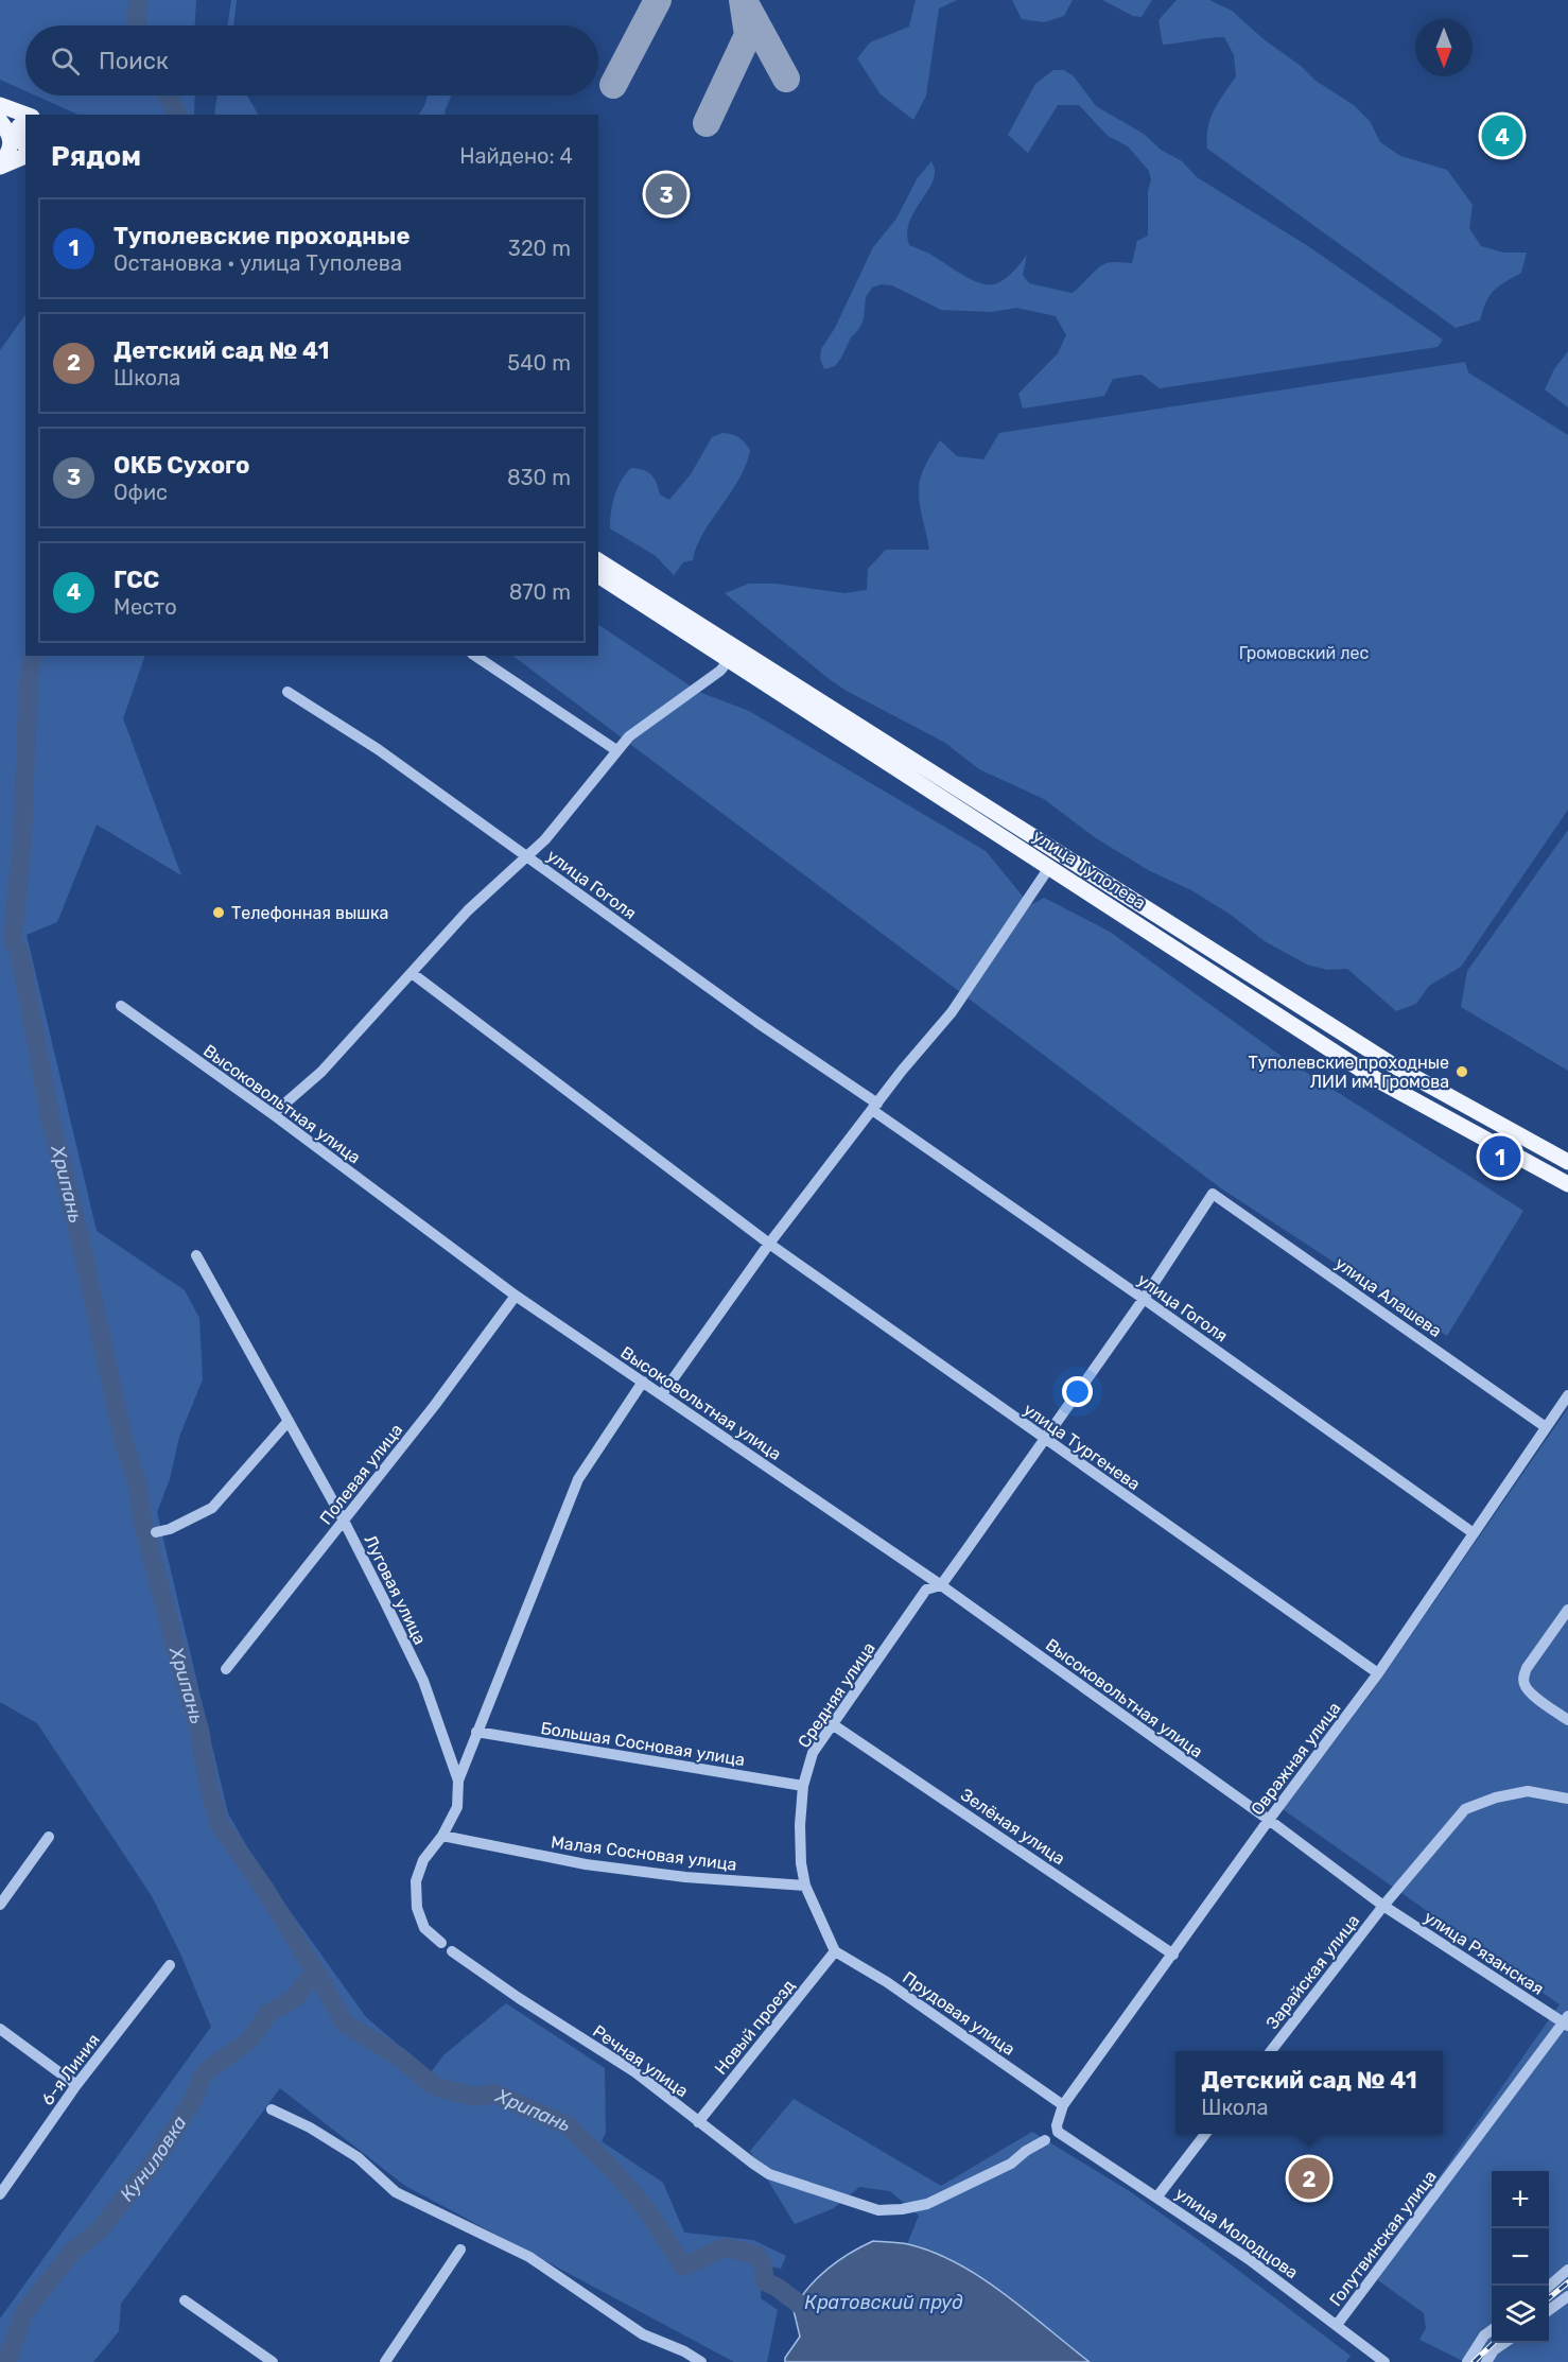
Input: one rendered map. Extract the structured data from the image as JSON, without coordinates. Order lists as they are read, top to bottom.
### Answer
{
  "streets": {
    "main road": ["улица Туполева"],
    "street": [
      "улица Гоголя",
      "Высоковольтная улица",
      "улица Алашева",
      "улица Тургенева",
      "Полевая улица",
      "Луговая улица",
      "Средняя улица",
      "Большая Сосновая улица",
      "Овражная улица",
      "Зелёная улица",
      "Малая Сосновая улица",
      "улица Рязанская",
      "Зарайская улица",
      "Прудовая улица",
      "Новый проезд",
      "Речная улица",
      "6-я Линия",
      "улица Молодцова",
      "Голутвинская улица"
    ]
  },
  "crossings": [
    ["улица Гоголя", "Средняя улица"],
    ["улица Гоголя", "Овражная улица"],
    ["Высоковольтная улица", "Полевая улица"],
    ["Высоковольтная улица", "Средняя улица"],
    ["Высоковольтная улица", "Овражная улица"],
    ["Высоковольтная улица", "улица Рязанская"],
    ["Высоковольтная улица", "Зарайская улица"],
    ["улица Алашева", "Средняя улица"],
    ["улица Алашева", "Овражная улица"],
    ["улица Тургенева", "Средняя улица"],
    ["улица Тургенева", "Овражная улица"],
    ["Полевая улица", "Луговая улица"],
    ["Средняя улица", "Большая Сосновая улица"],
    ["Средняя улица", "Зелёная улица"],
    ["Средняя улица", "Малая Сосновая улица"],
    ["Средняя улица", "Прудовая улица"],
    ["Средняя улица", "Новый проезд"],
    ["Овражная улица", "Зелёная улица"],
    ["Овражная улица", "Прудовая улица"],
    ["Овражная улица", "улица Молодцова"],
    ["улица Рязанская", "Зарайская улица"],
    ["улица Рязанская", "Голутвинская улица"],
    ["Прудовая улица", "Новый проезд"],
    ["Прудовая улица", "улица Молодцова"],
    ["Новый проезд", "Речная улица"],
    ["улица Молодцова", "Голутвинская улица"]
  ],
  "water": ["Хрипань", "Куниловка", "Кратовский пруд"],
  "parks": ["Громовский лес"],
  "places": ["Телефонная вышка", "Туполевские проходные ЛИИ им. Громова"],
  "north": "bottom",
  "page": {
    "search": "Поиск",
    "pins": [
      "4",
      "3",
      "1",
      "2"
    ],
    "heading": ["Рядом", "Найдено: 4"],
    "list": [
      {
        "mark": "1",
        "name": "Туполевские проходные",
        "note": "Остановка · улица Туполева",
        "value": "320 m"
      },
      {
        "mark": "2",
        "name": "Детский сад № 41",
        "note": "Школа",
        "value": "540 m"
      },
      {
        "mark": "3",
        "name": "ОКБ Сухого",
        "note": "Офис",
        "value": "830 m"
      },
      {
        "mark": "4",
        "name": "ГСС",
        "note": "Место",
        "value": "870 m"
      }
    ],
    "popup": ["Детский сад № 41", "Школа"],
    "map_buttons": ["+", "−"]
  }
}
